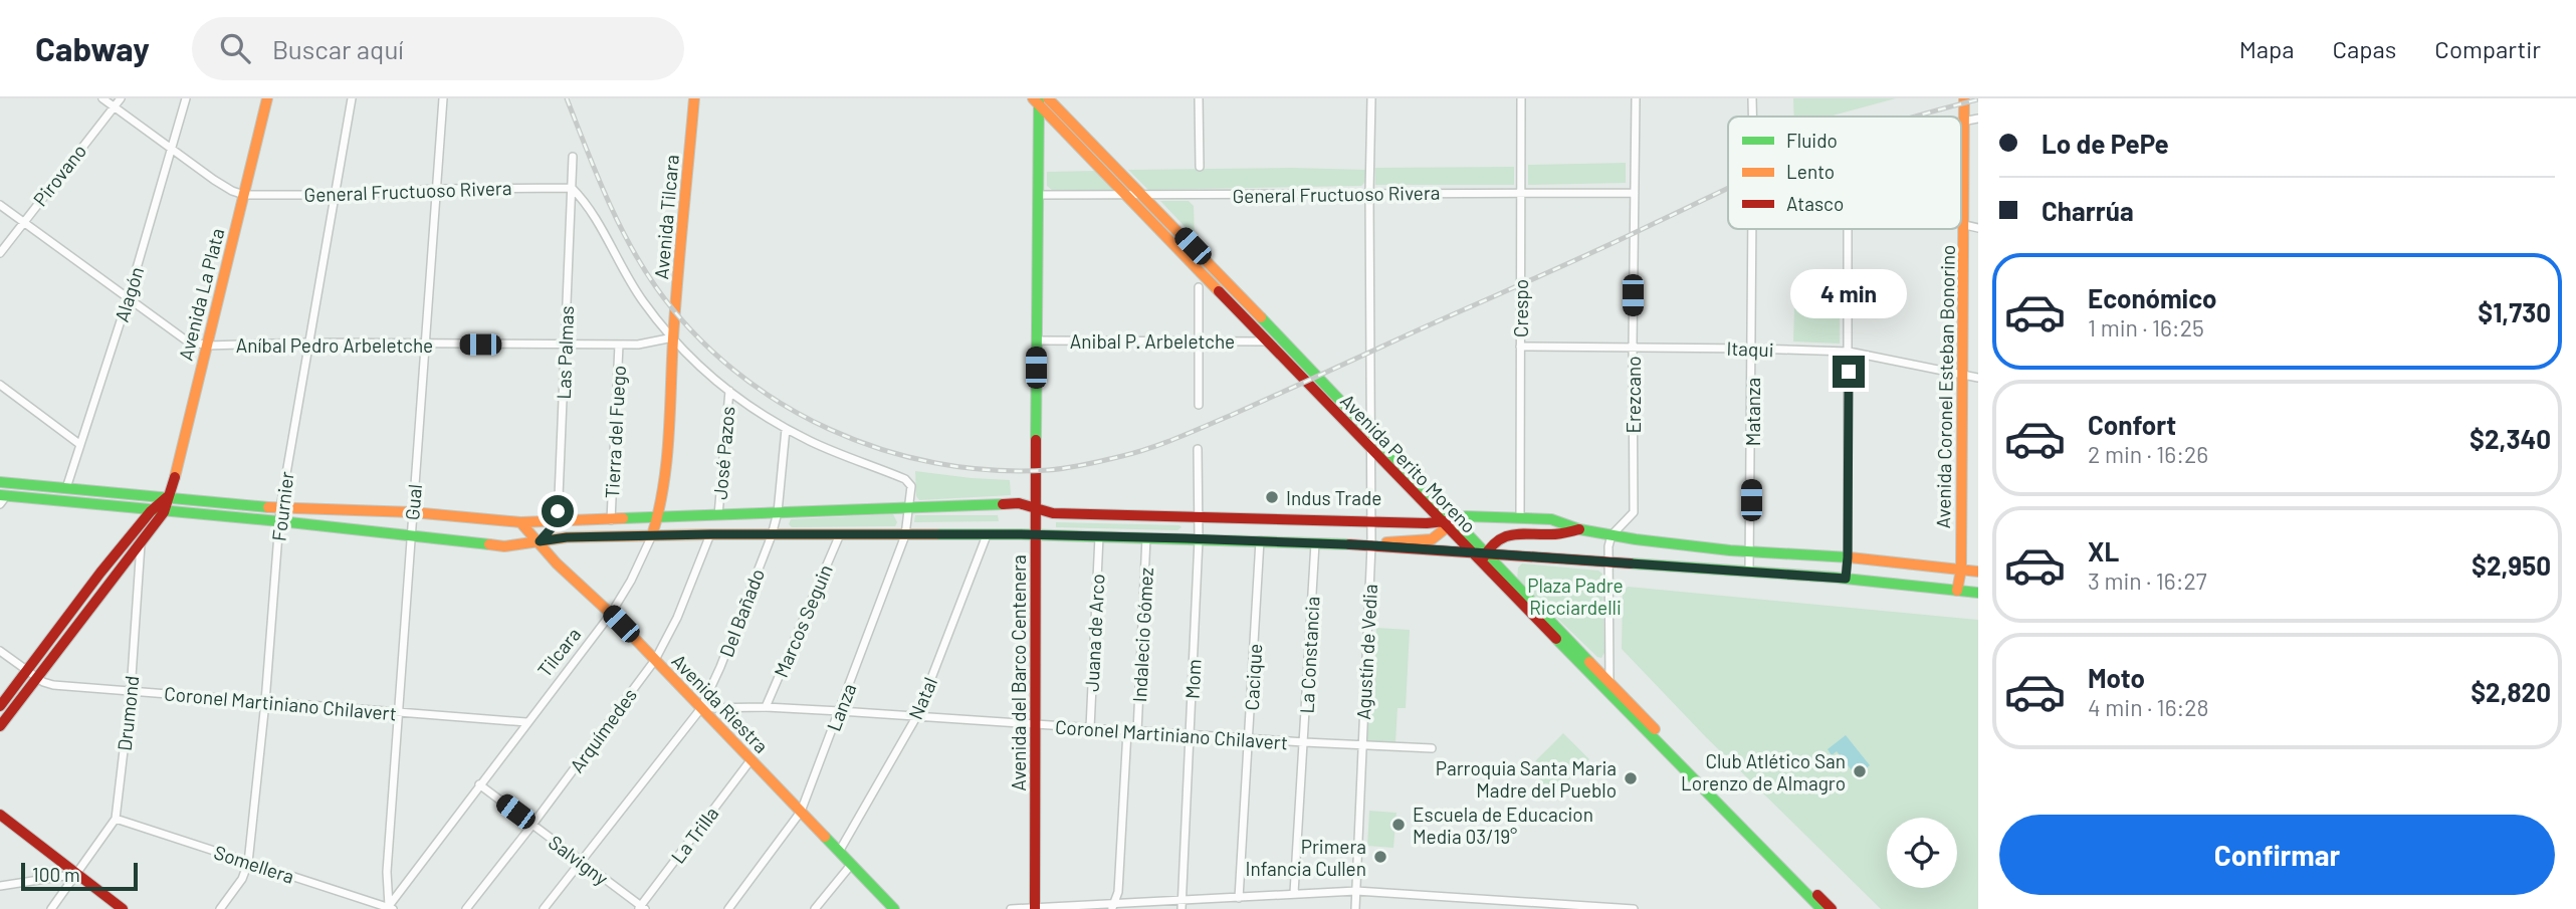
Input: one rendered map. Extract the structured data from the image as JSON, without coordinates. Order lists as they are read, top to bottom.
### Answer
{
  "streets": {
    "main road": [
      "Avenida Tilcara",
      "Avenida La Plata",
      "Avenida Coronel Esteban Bonorino",
      "Avenida Perito Moreno",
      "Tilcara",
      "Avenida del Barco Centenera",
      "Avenida Riestra"
    ],
    "street": [
      "Pirovano",
      "General Fructuoso Rivera",
      "Alagón",
      "Crespo",
      "Anibal P. Arbeletche",
      "Aníbal Pedro Arbeletche",
      "Itaqui",
      "Las Palmas",
      "Erezcano",
      "Matanza",
      "Tierra del Fuego",
      "José Pazos",
      "Gual",
      "Fournier",
      "Del Bañado",
      "Marcos Seguin",
      "Juana de Arco",
      "Indalecio Gómez",
      "Agustín de Vedia",
      "La Constancia",
      "Cacique",
      "Mom",
      "Natal",
      "Coronel Martiniano Chilavert",
      "Lanza",
      "Drumond",
      "Arquímedes",
      "La Trilla",
      "Salvigny",
      "Somellera"
    ]
  },
  "crossings": [
    ["General Fructuoso Rivera", "Avenida La Plata"],
    ["General Fructuoso Rivera", "Crespo"],
    ["General Fructuoso Rivera", "Las Palmas"],
    ["General Fructuoso Rivera", "Erezcano"],
    ["General Fructuoso Rivera", "Avenida Perito Moreno"],
    ["General Fructuoso Rivera", "Gual"],
    ["General Fructuoso Rivera", "Fournier"],
    ["General Fructuoso Rivera", "Agustín de Vedia"],
    ["General Fructuoso Rivera", "Avenida del Barco Centenera"],
    ["Avenida Tilcara", "Aníbal Pedro Arbeletche"],
    ["Avenida Tilcara", "Tilcara"],
    ["Avenida La Plata", "Aníbal Pedro Arbeletche"],
    ["Avenida La Plata", "Coronel Martiniano Chilavert"],
    ["Avenida La Plata", "Drumond"],
    ["Crespo", "Itaqui"],
    ["Anibal P. Arbeletche", "Avenida Perito Moreno"],
    ["Anibal P. Arbeletche", "Avenida del Barco Centenera"],
    ["Aníbal Pedro Arbeletche", "Las Palmas"],
    ["Aníbal Pedro Arbeletche", "Tierra del Fuego"],
    ["Aníbal Pedro Arbeletche", "Gual"],
    ["Aníbal Pedro Arbeletche", "Fournier"],
    ["Aníbal Pedro Arbeletche", "Tilcara"],
    ["Itaqui", "Avenida Coronel Esteban Bonorino"],
    ["Itaqui", "Erezcano"],
    ["Itaqui", "Matanza"],
    ["Avenida Perito Moreno", "Agustín de Vedia"],
    ["Avenida Perito Moreno", "Avenida del Barco Centenera"],
    ["Gual", "Tilcara"],
    ["Gual", "Coronel Martiniano Chilavert"],
    ["Gual", "Somellera"],
    ["Fournier", "Coronel Martiniano Chilavert"],
    ["Fournier", "Somellera"],
    ["Del Bañado", "Coronel Martiniano Chilavert"],
    ["Del Bañado", "Avenida Riestra"],
    ["Del Bañado", "Lanza"],
    ["Del Bañado", "Salvigny"],
    ["Marcos Seguin", "Coronel Martiniano Chilavert"],
    ["Juana de Arco", "Coronel Martiniano Chilavert"],
    ["Indalecio Gómez", "Coronel Martiniano Chilavert"],
    ["Tilcara", "Coronel Martiniano Chilavert"],
    ["Tilcara", "Avenida Riestra"],
    ["Tilcara", "Salvigny"],
    ["Tilcara", "Somellera"],
    ["Agustín de Vedia", "Coronel Martiniano Chilavert"],
    ["La Constancia", "Coronel Martiniano Chilavert"],
    ["Avenida del Barco Centenera", "Coronel Martiniano Chilavert"],
    ["Cacique", "Coronel Martiniano Chilavert"],
    ["Mom", "Coronel Martiniano Chilavert"],
    ["Natal", "Coronel Martiniano Chilavert"],
    ["Natal", "Avenida Riestra"],
    ["Coronel Martiniano Chilavert", "Avenida Riestra"],
    ["Coronel Martiniano Chilavert", "Lanza"],
    ["Coronel Martiniano Chilavert", "Drumond"],
    ["Avenida Riestra", "Lanza"],
    ["Avenida Riestra", "Arquímedes"],
    ["Avenida Riestra", "La Trilla"],
    ["Drumond", "Somellera"],
    ["Arquímedes", "Salvigny"],
    ["La Trilla", "Salvigny"]
  ],
  "parks": ["Plaza Padre Ricciardelli"],
  "places": [
    "Indus Trade",
    "Club Atlético San Lorenzo de Almagro",
    "Parroquia Santa Maria Madre del Pueblo",
    "Escuela de Educacion Media 03/19°",
    "Primera Infancia Cullen"
  ],
  "legend": ["Fluido", "Lento", "Atasco"],
  "scale_bar": "100 m",
  "page": {
    "header": "Cabway",
    "search": "Buscar aquí",
    "nav": ["Mapa", "Capas", "Compartir"],
    "banner": ["Lo de PePe", "Charrúa"],
    "list": [
      {
        "name": "Económico",
        "note": "1 min · 16:25",
        "value": "$1,730"
      },
      {
        "name": "Confort",
        "note": "2 min · 16:26",
        "value": "$2,340"
      },
      {
        "name": "XL",
        "note": "3 min · 16:27",
        "value": "$2,950"
      },
      {
        "name": "Moto",
        "note": "4 min · 16:28",
        "value": "$2,820"
      }
    ],
    "bubble": "4 min",
    "buttons": "Confirmar",
    "scale": "100 m"
  }
}
